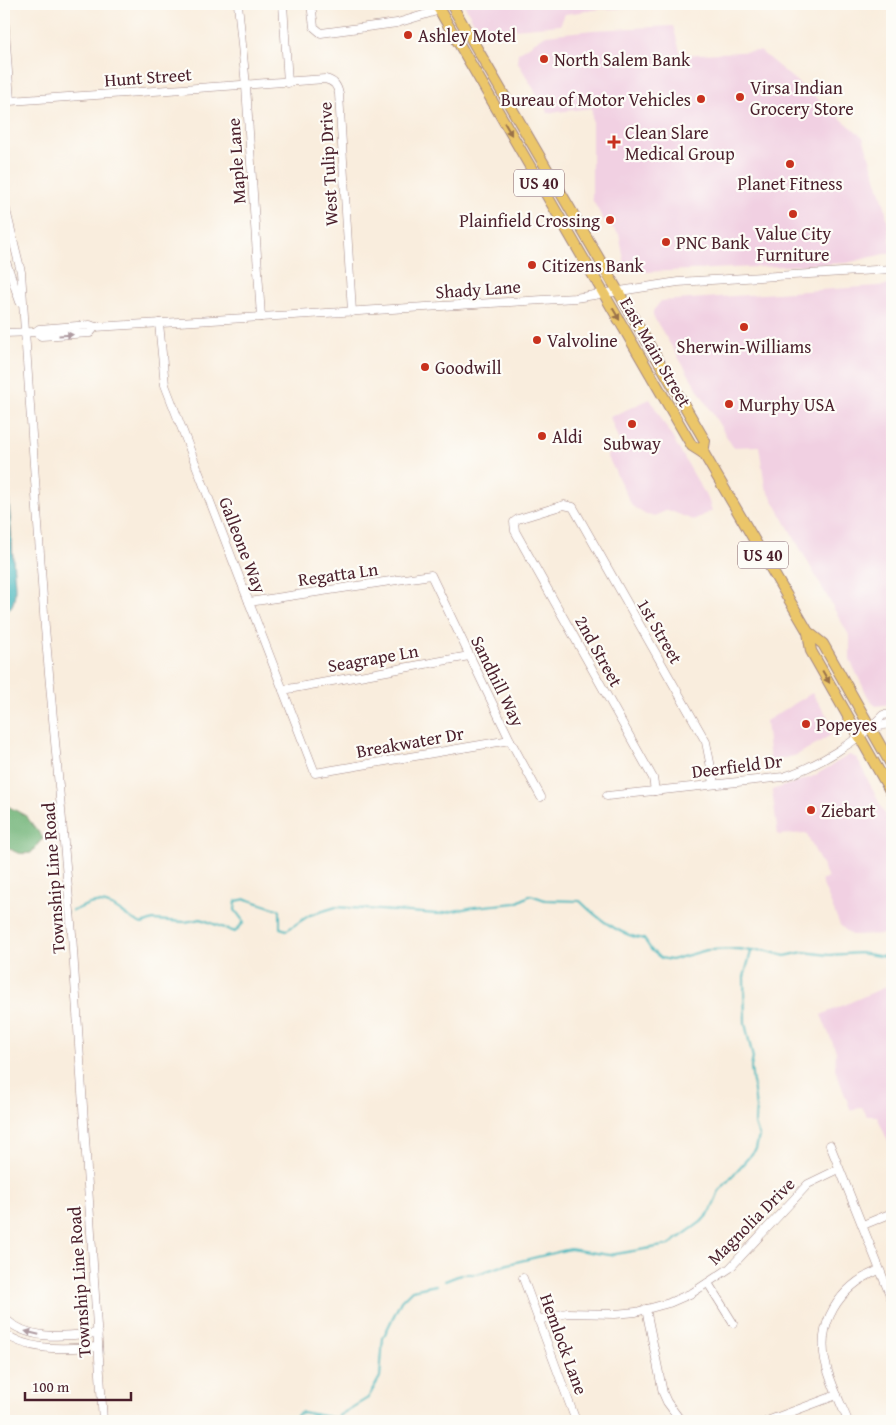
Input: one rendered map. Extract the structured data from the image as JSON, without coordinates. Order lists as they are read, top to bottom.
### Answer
{
  "streets": {
    "main road": ["US 40", "East Main Street"],
    "street": [
      "Hunt Street",
      "Maple Lane",
      "West Tulip Drive",
      "Shady Lane",
      "Galleone Way",
      "Regatta Ln",
      "1st Street",
      "2nd Street",
      "Seagrape Ln",
      "Sandhill Way",
      "Breakwater Dr",
      "Deerfield Dr",
      "Township Line Road",
      "Magnolia Drive",
      "Hemlock Lane"
    ]
  },
  "crossings": [
    ["Hunt Street", "Maple Lane"],
    ["Hunt Street", "West Tulip Drive"],
    ["Maple Lane", "Shady Lane"],
    ["West Tulip Drive", "Shady Lane"],
    ["Shady Lane", "East Main Street"],
    ["Shady Lane", "Galleone Way"],
    ["Shady Lane", "Township Line Road"],
    ["East Main Street", "Deerfield Dr"],
    ["Galleone Way", "Regatta Ln"],
    ["Galleone Way", "Seagrape Ln"],
    ["Galleone Way", "Breakwater Dr"],
    ["Regatta Ln", "Sandhill Way"],
    ["1st Street", "2nd Street"],
    ["1st Street", "Deerfield Dr"],
    ["2nd Street", "Deerfield Dr"],
    ["Seagrape Ln", "Sandhill Way"],
    ["Sandhill Way", "Breakwater Dr"],
    ["Magnolia Drive", "Hemlock Lane"]
  ],
  "places": {
    "other": [
      "Ashley Motel",
      "North Salem Bank",
      "Virsa Indian Grocery Store",
      "Bureau of Motor Vehicles",
      "Planet Fitness",
      "Value City Furniture",
      "Plainfield Crossing",
      "PNC Bank",
      "Citizens Bank",
      "Sherwin-Williams",
      "Valvoline",
      "Goodwill",
      "Murphy USA",
      "Subway",
      "Aldi",
      "Popeyes",
      "Ziebart"
    ],
    "health": ["Clean Slare Medical Group"]
  },
  "scale_bar": "100 m"
}
